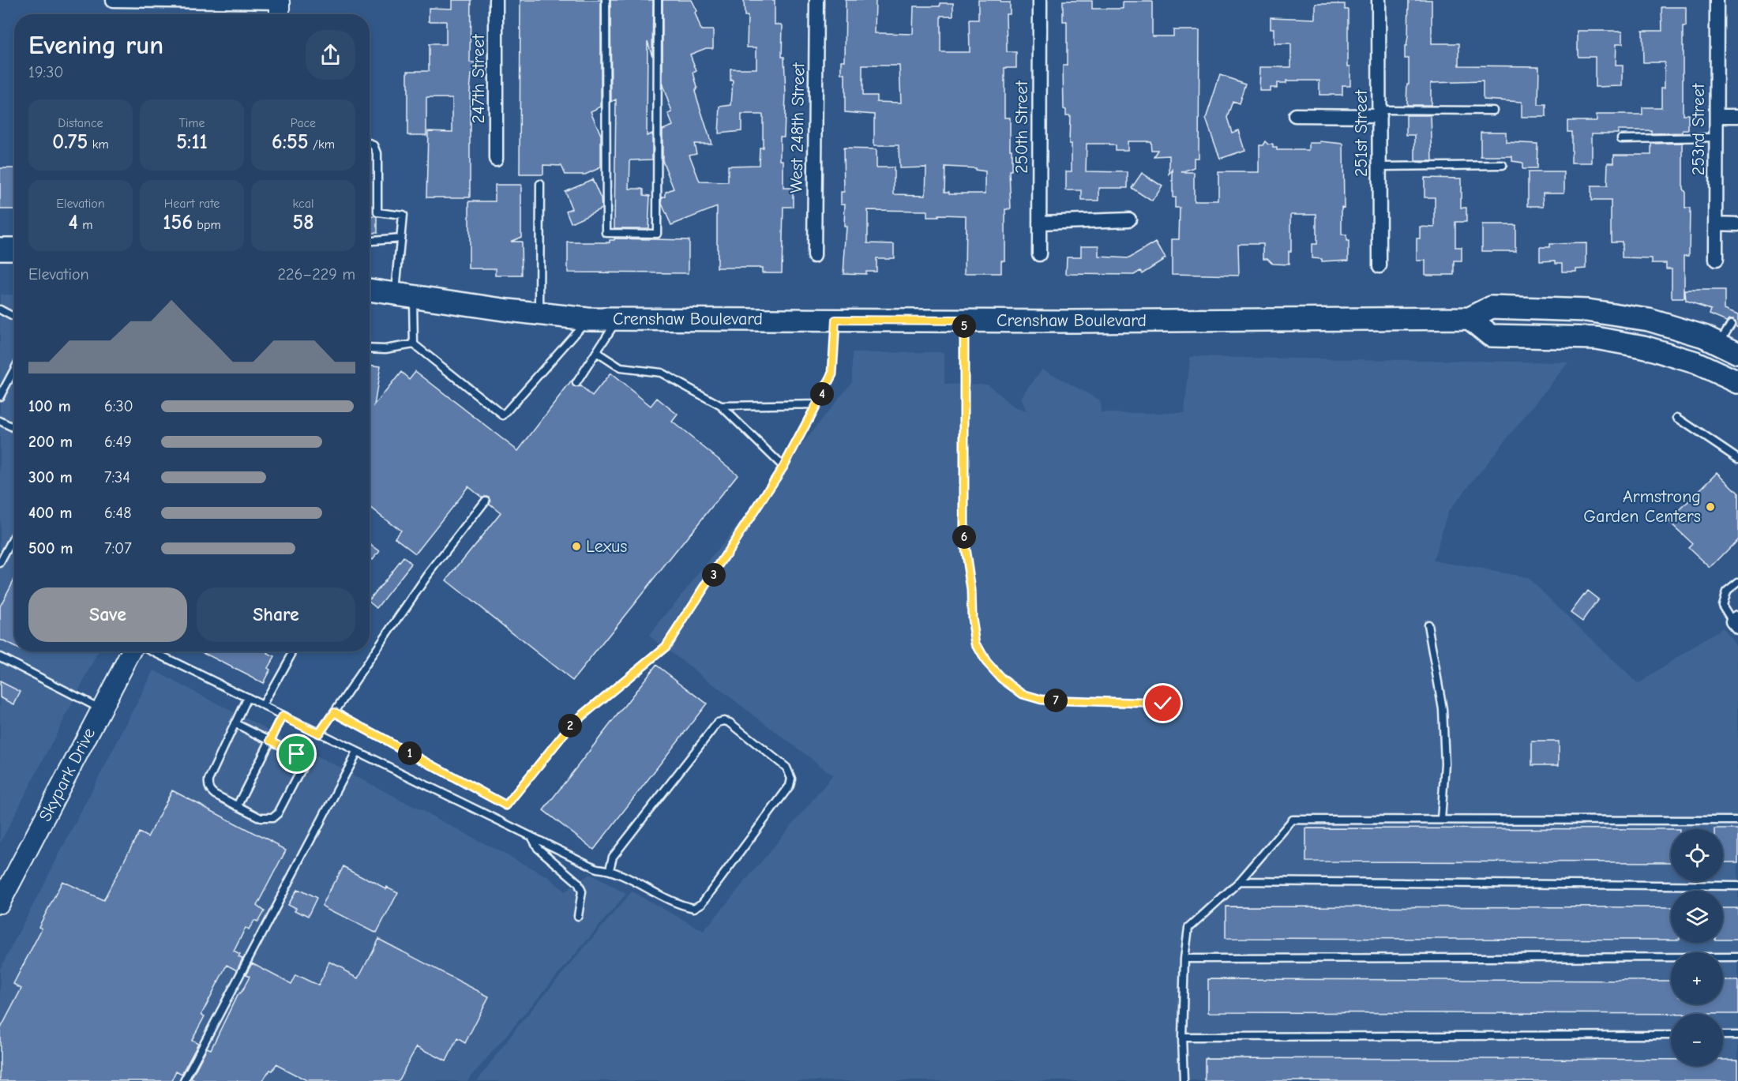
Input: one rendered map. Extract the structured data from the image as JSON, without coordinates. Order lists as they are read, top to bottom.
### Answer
{
  "streets": {
    "main road": ["Crenshaw Boulevard", "Skypark Drive"],
    "street": [
      "247th Street",
      "250th Street",
      "West 248th Street",
      "253rd Street",
      "251st Street"
    ]
  },
  "places": ["Armstrong Garden Centers", "Lexus"],
  "page": {
    "heading": ["Evening run", "19:30"],
    "stats": [
      ["Distance", "0.75 km"],
      ["Time", "5:11"],
      ["Pace", "6:55 /km"],
      ["Elevation", "4 m"],
      ["Heart rate", "156 bpm"],
      ["kcal", "58"]
    ],
    "chart": ["Elevation", "226–229 m"],
    "pins": [
      "5",
      "4",
      "6",
      "3",
      "7",
      "2",
      "1"
    ],
    "list": [
      {
        "name": "100 m",
        "note": "6:30"
      },
      {
        "name": "200 m",
        "note": "6:49"
      },
      {
        "name": "300 m",
        "note": "7:34"
      },
      {
        "name": "400 m",
        "note": "6:48"
      },
      {
        "name": "500 m",
        "note": "7:07"
      }
    ],
    "buttons": ["Save", "Share"],
    "map_buttons": ["+", "−"]
  }
}
